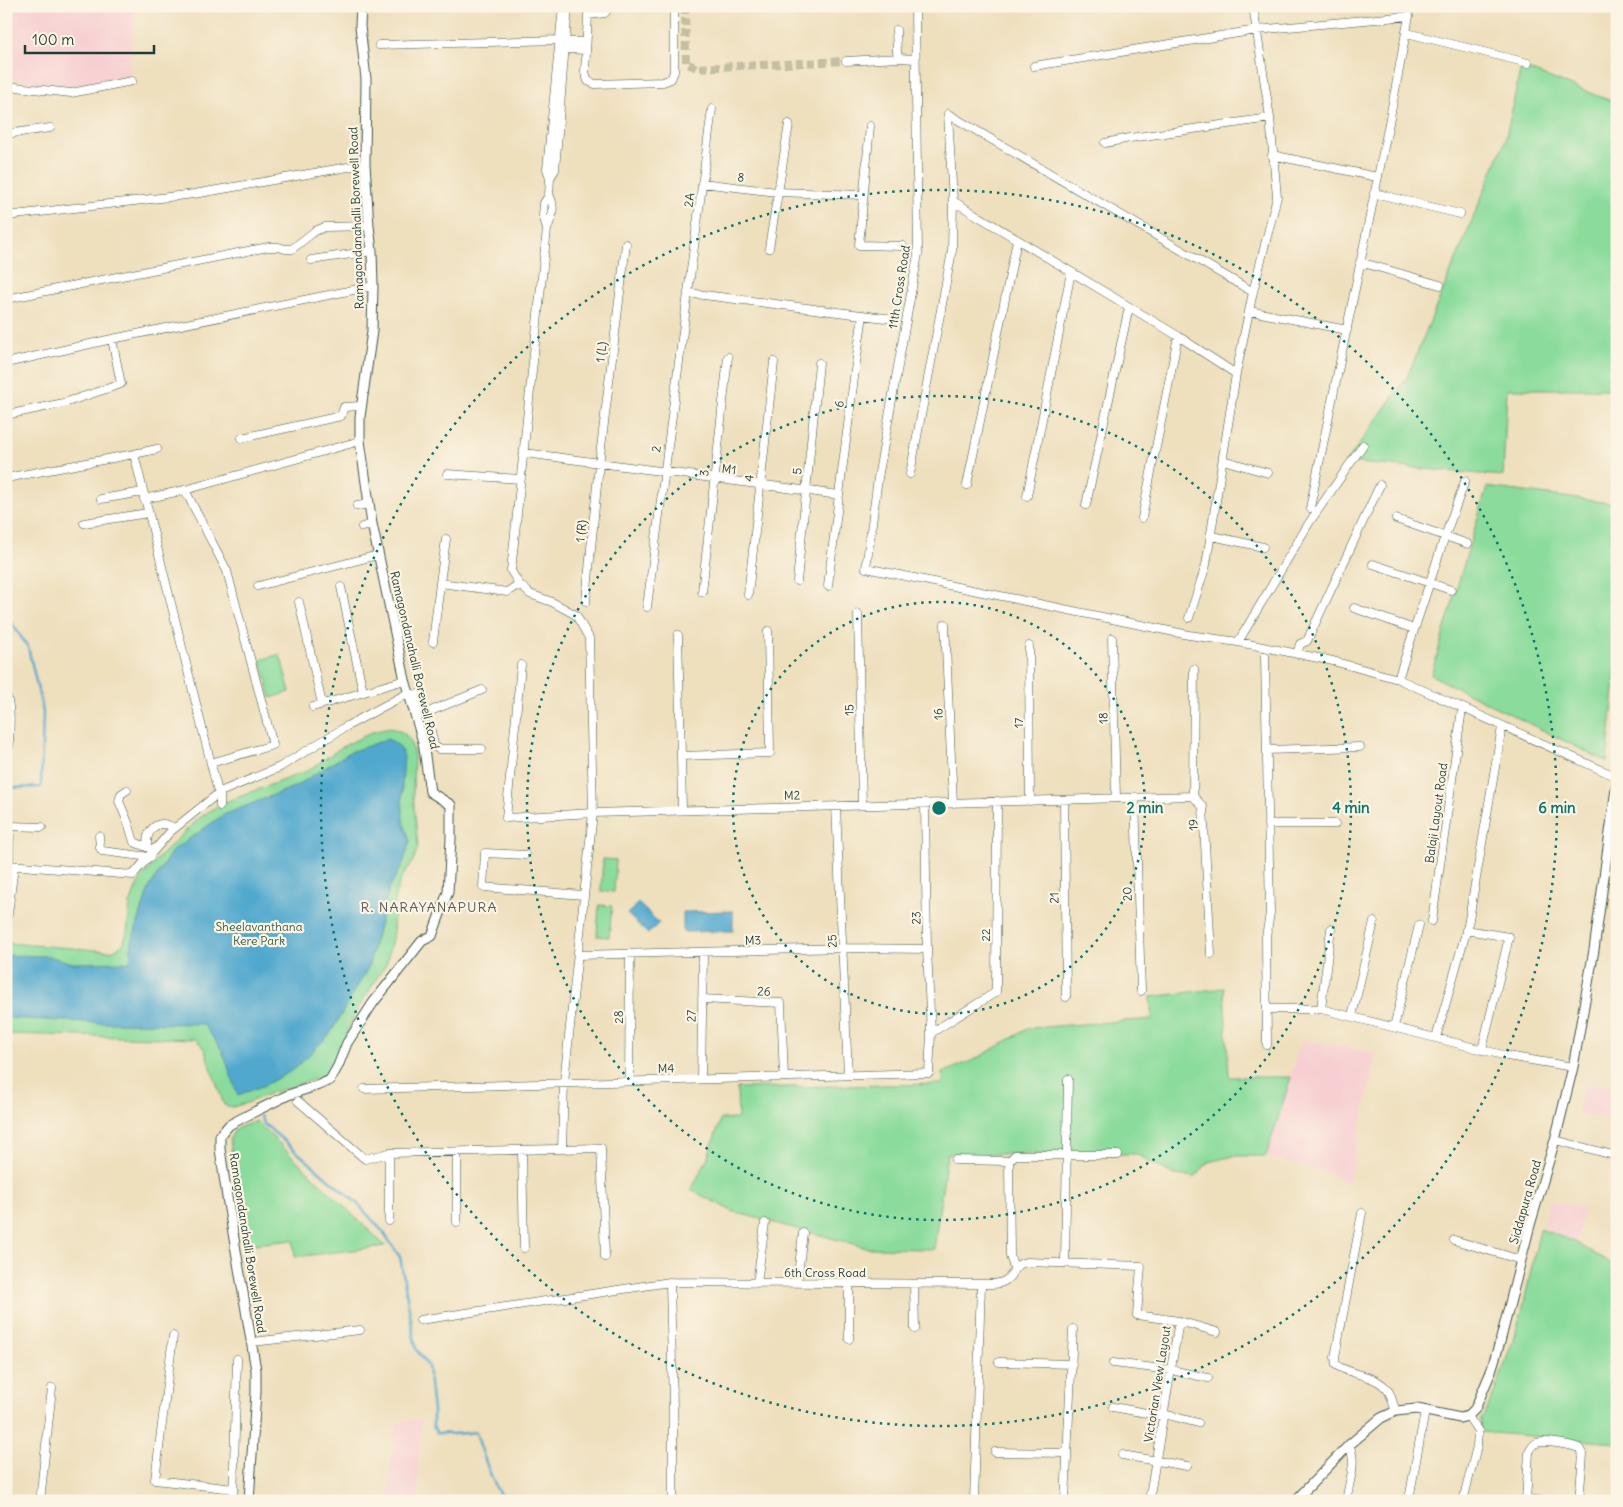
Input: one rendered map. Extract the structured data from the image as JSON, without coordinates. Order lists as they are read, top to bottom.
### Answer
{
  "streets": {
    "street": [
      "8",
      "2A",
      "Ramagondanahalli Borewell Road",
      "11th Cross Road",
      "1 (L)",
      "6",
      "2",
      "M1",
      "5",
      "3",
      "4",
      "1 (R)",
      "15",
      "16",
      "18",
      "17",
      "M2",
      "Balaji Layout Road",
      "19",
      "20",
      "21",
      "23",
      "22",
      "M3",
      "25",
      "26",
      "27",
      "28",
      "M4",
      "Siddapura Road",
      "6th Cross Road",
      "Victorian View Layout"
    ]
  },
  "crossings": [
    ["8", "2A"],
    ["2A", "2"],
    ["1 (L)", "M1"],
    ["1 (L)", "1 (R)"],
    ["6", "M1"],
    ["2", "M1"],
    ["M1", "5"],
    ["M1", "3"],
    ["M1", "4"],
    ["M1", "1 (R)"],
    ["15", "M2"],
    ["16", "M2"],
    ["18", "M2"],
    ["17", "M2"],
    ["M2", "19"],
    ["M2", "20"],
    ["M2", "21"],
    ["M2", "23"],
    ["M2", "22"],
    ["M2", "25"],
    ["23", "22"],
    ["23", "M3"],
    ["23", "M4"],
    ["22", "M4"],
    ["M3", "25"],
    ["M3", "27"],
    ["M3", "28"],
    ["25", "M4"],
    ["26", "27"],
    ["26", "M4"],
    ["27", "M4"],
    ["28", "M4"],
    ["6th Cross Road", "Victorian View Layout"]
  ],
  "districts": ["R. NARAYANAPURA"],
  "parks": ["Sheelavanthana Kere Park"],
  "scale_bar": "100 m",
  "rings": ["2 min", "4 min", "6 min"]
}
